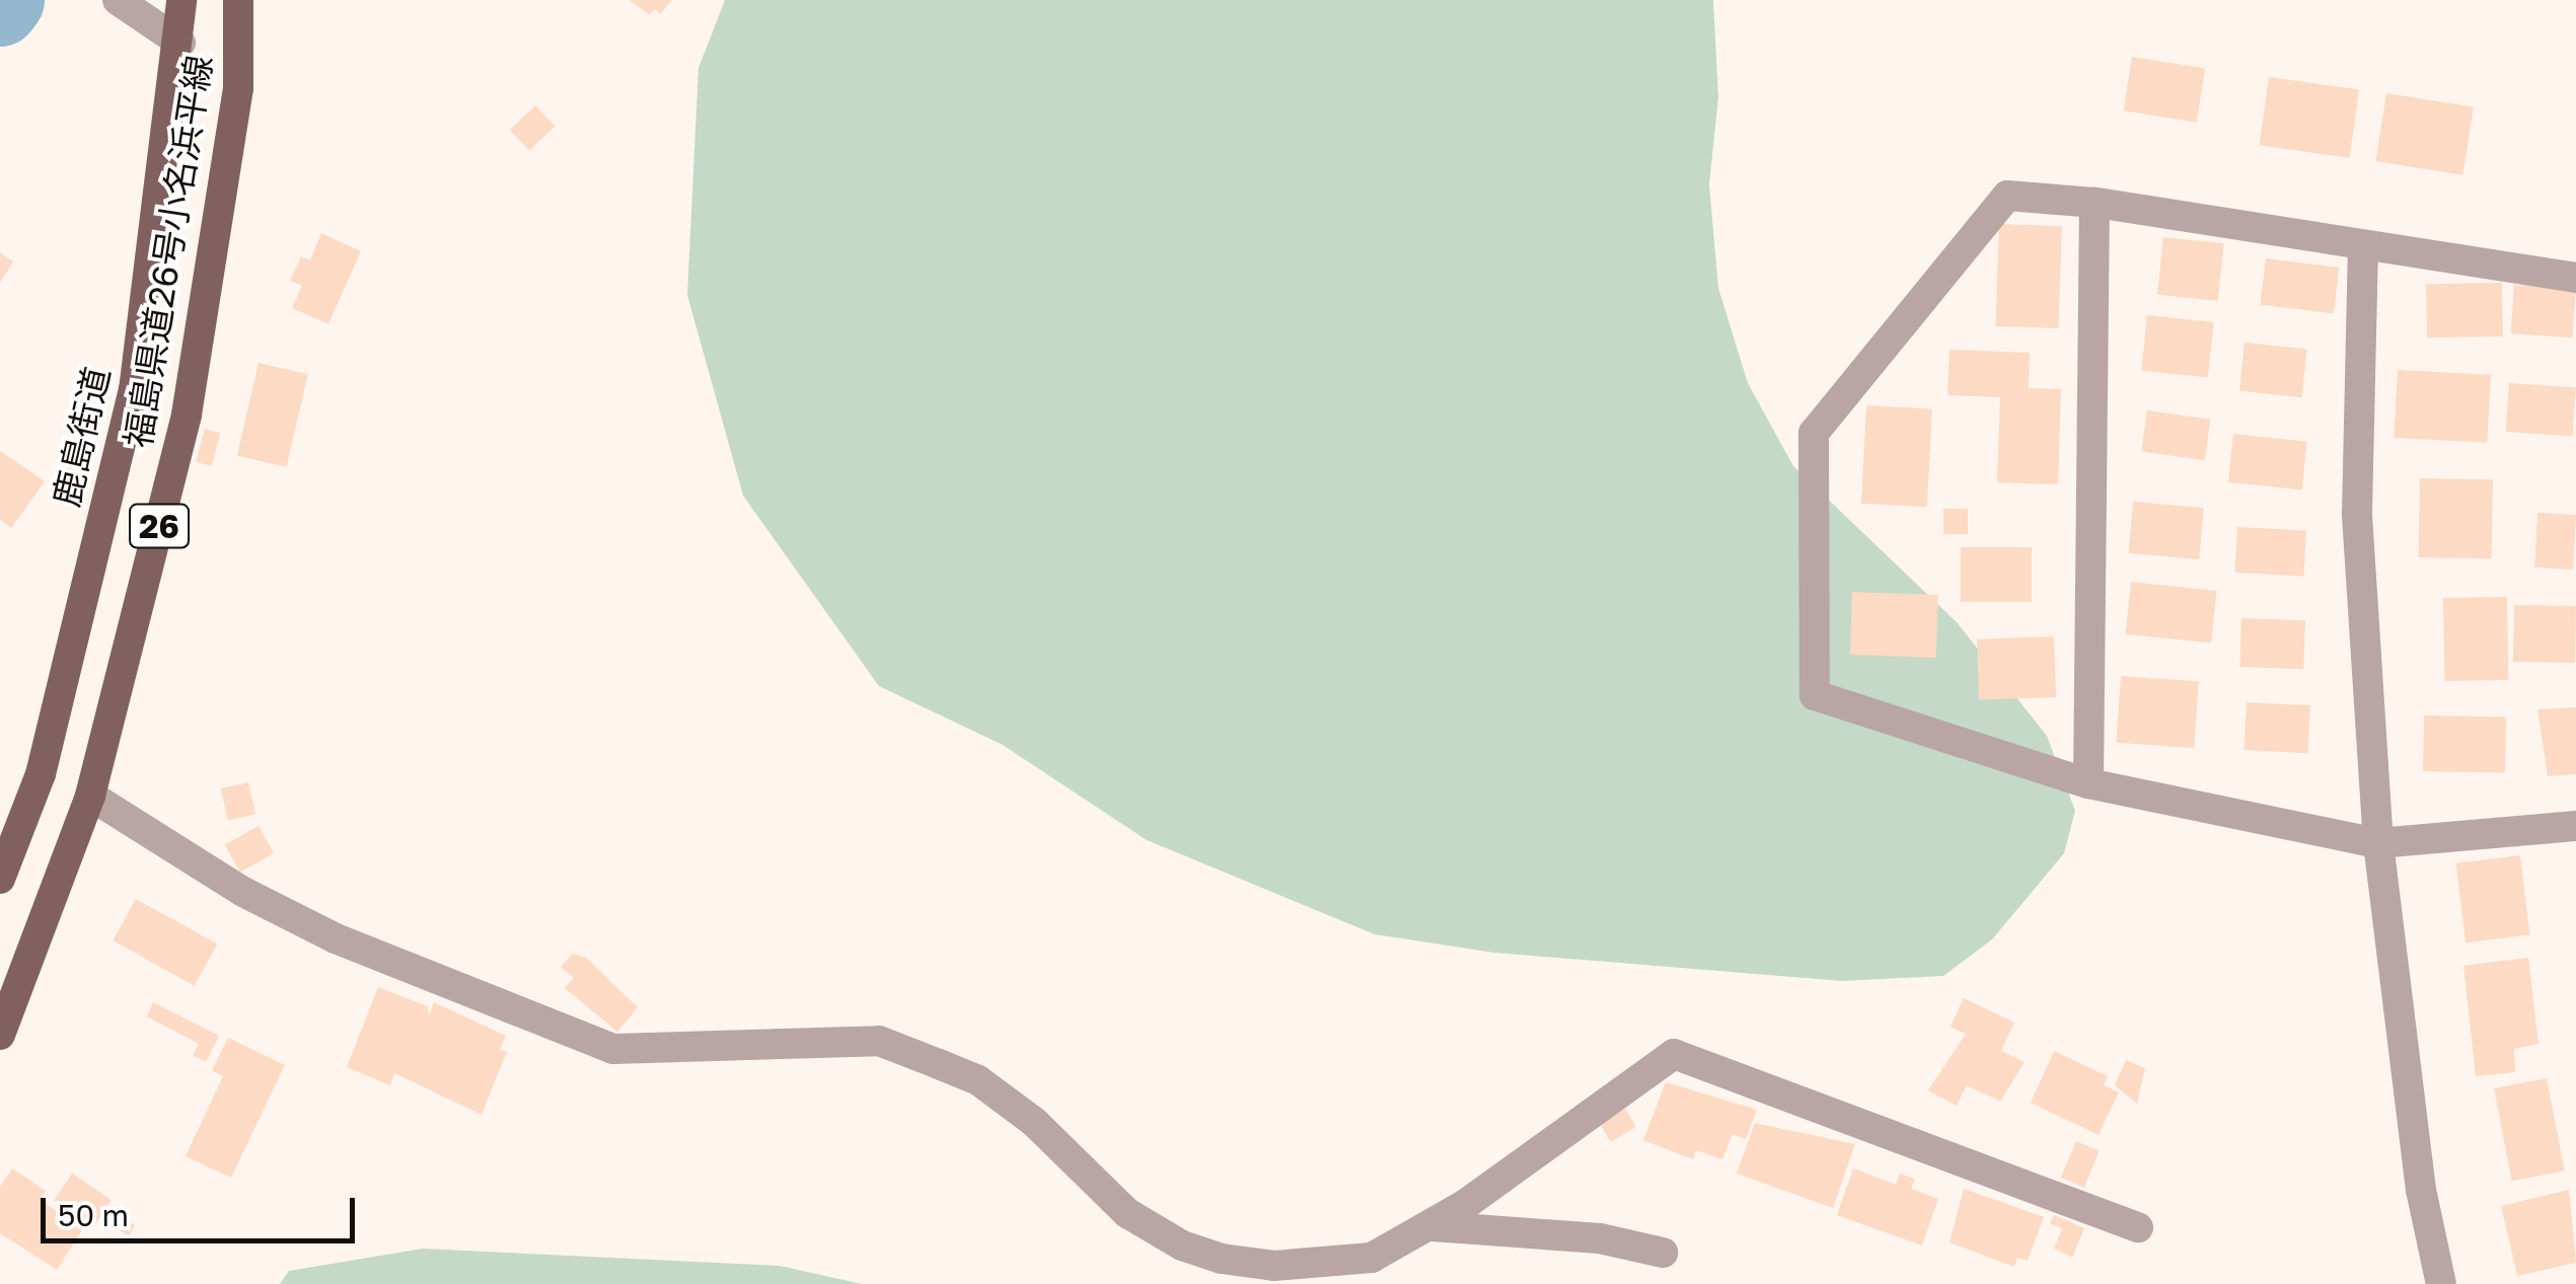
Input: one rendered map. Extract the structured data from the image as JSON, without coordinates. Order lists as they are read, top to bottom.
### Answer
{
  "streets": {
    "main road": ["福島県道26号小名浜平線", "鹿島街道", "26"]
  },
  "scale_bar": "50 m"
}
